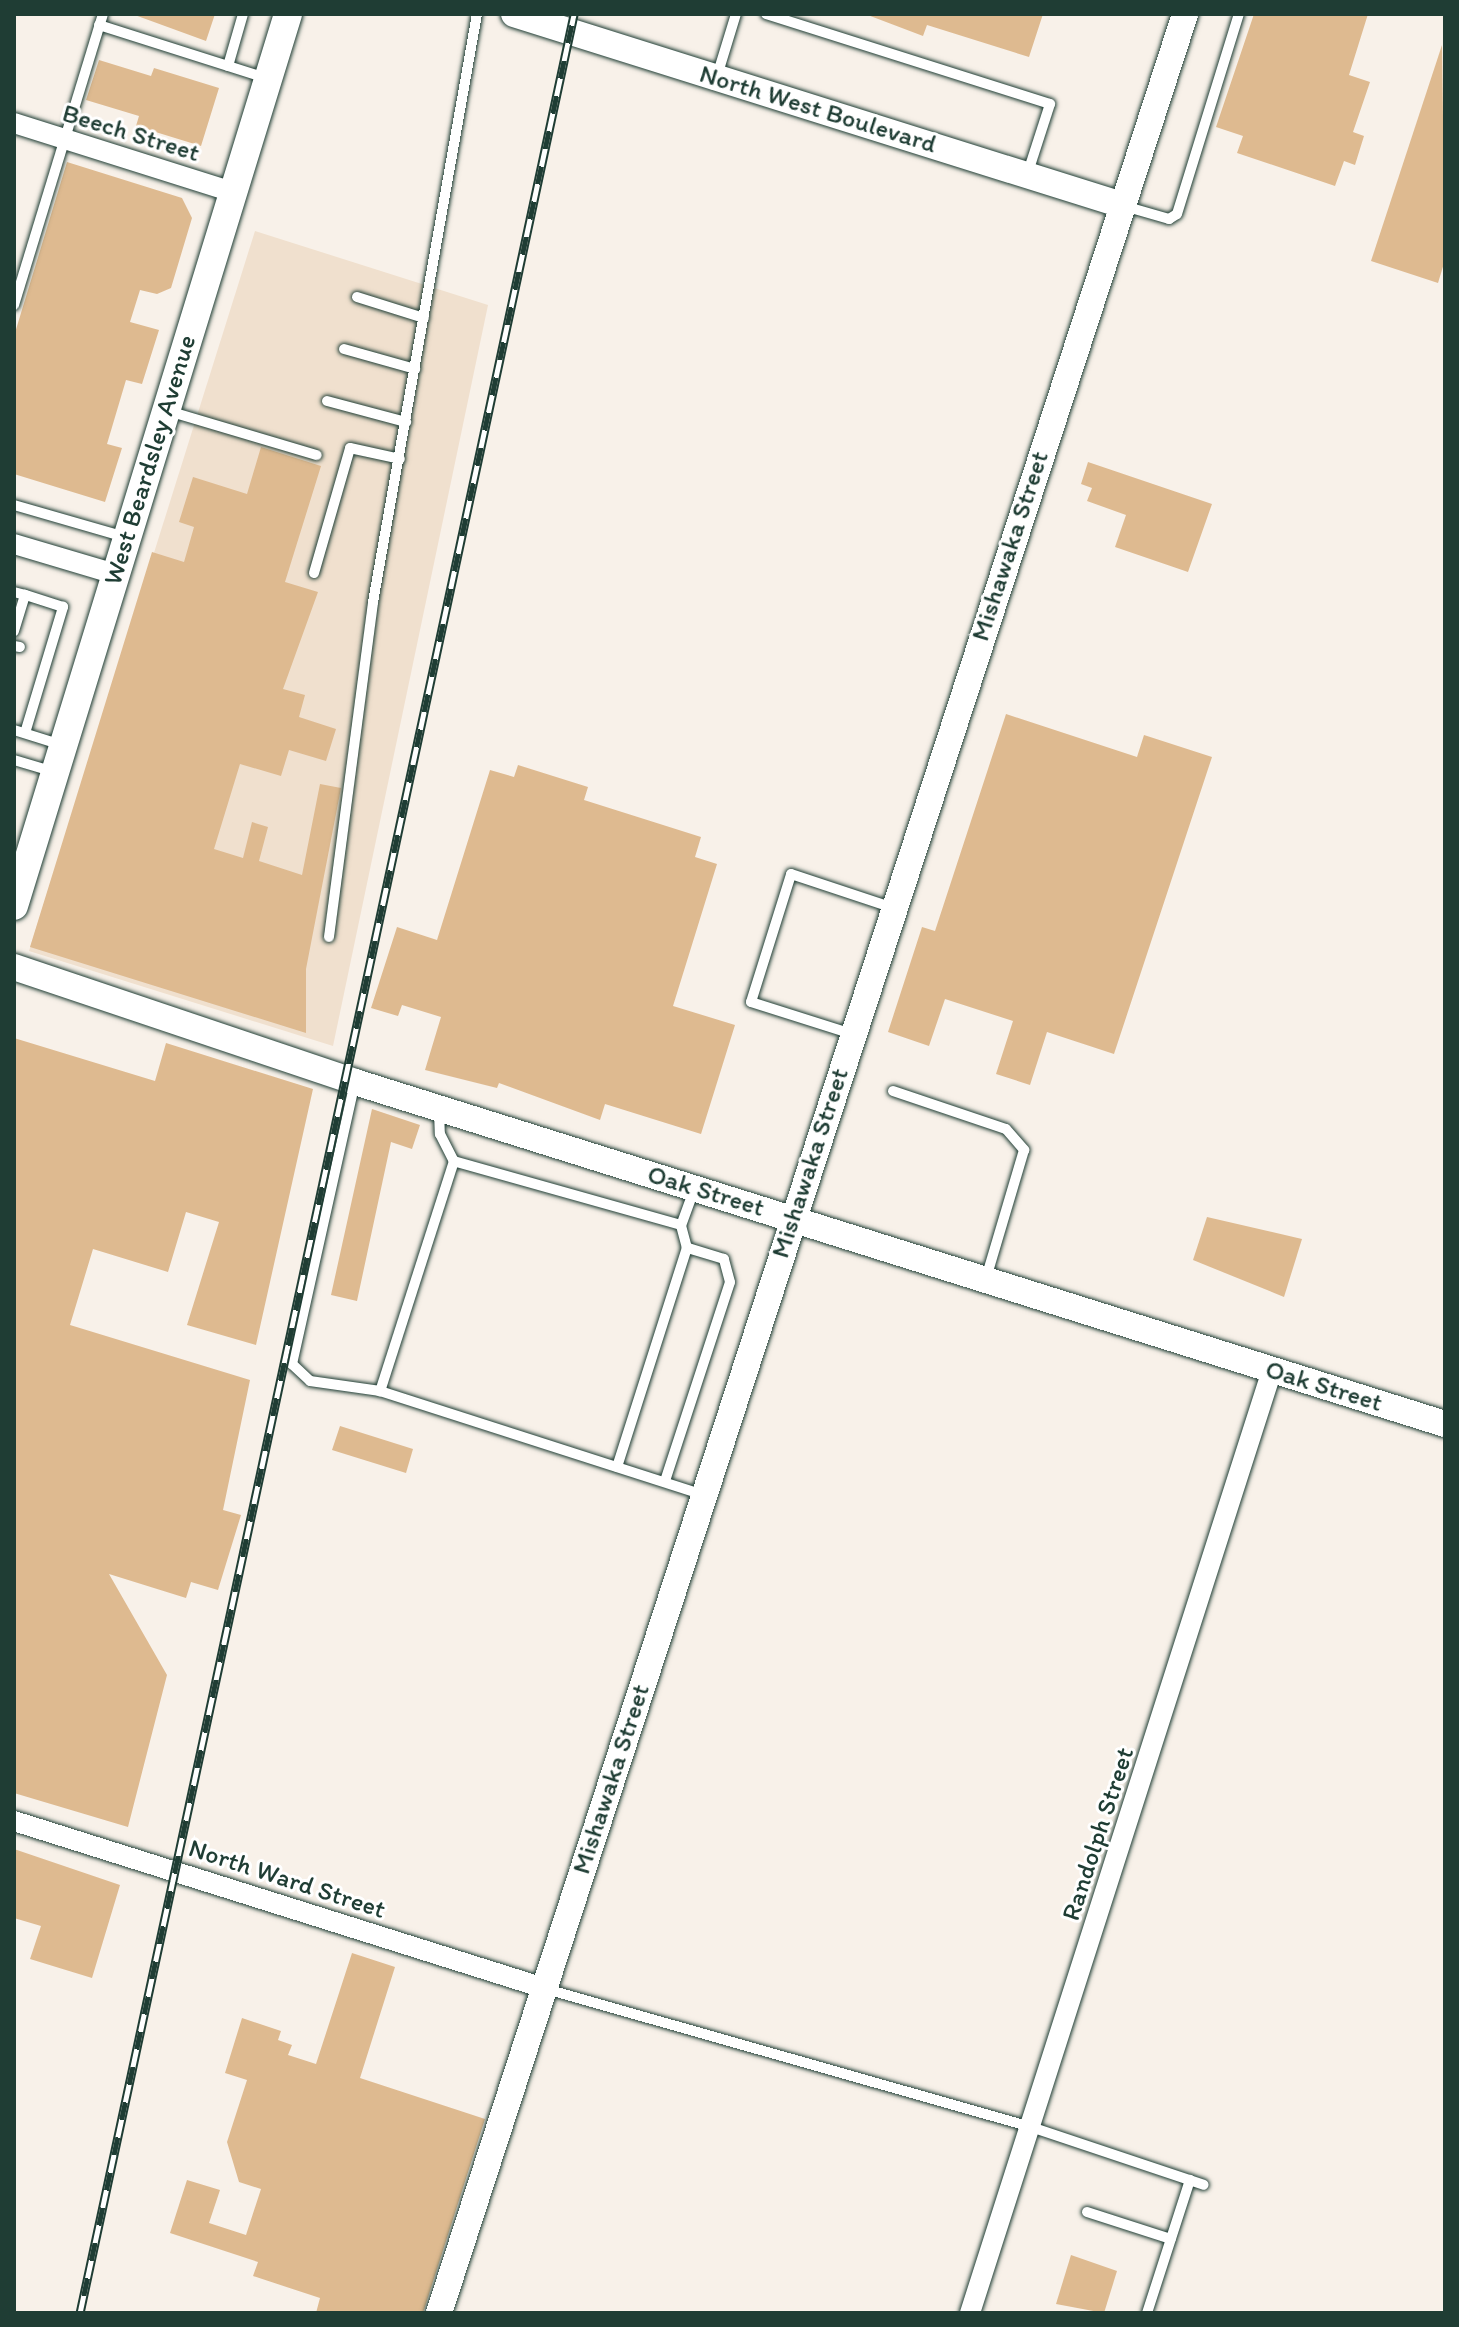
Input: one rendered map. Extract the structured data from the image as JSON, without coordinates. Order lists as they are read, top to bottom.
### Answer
{
  "streets": {
    "main road": ["West Beardsley Avenue"],
    "street": [
      "North West Boulevard",
      "Beech Street",
      "Mishawaka Street",
      "Oak Street",
      "Randolph Street",
      "North Ward Street"
    ]
  },
  "crossings": [
    ["North West Boulevard", "Mishawaka Street"],
    ["Beech Street", "West Beardsley Avenue"],
    ["Mishawaka Street", "Oak Street"],
    ["Mishawaka Street", "North Ward Street"],
    ["Oak Street", "Randolph Street"]
  ]
}
